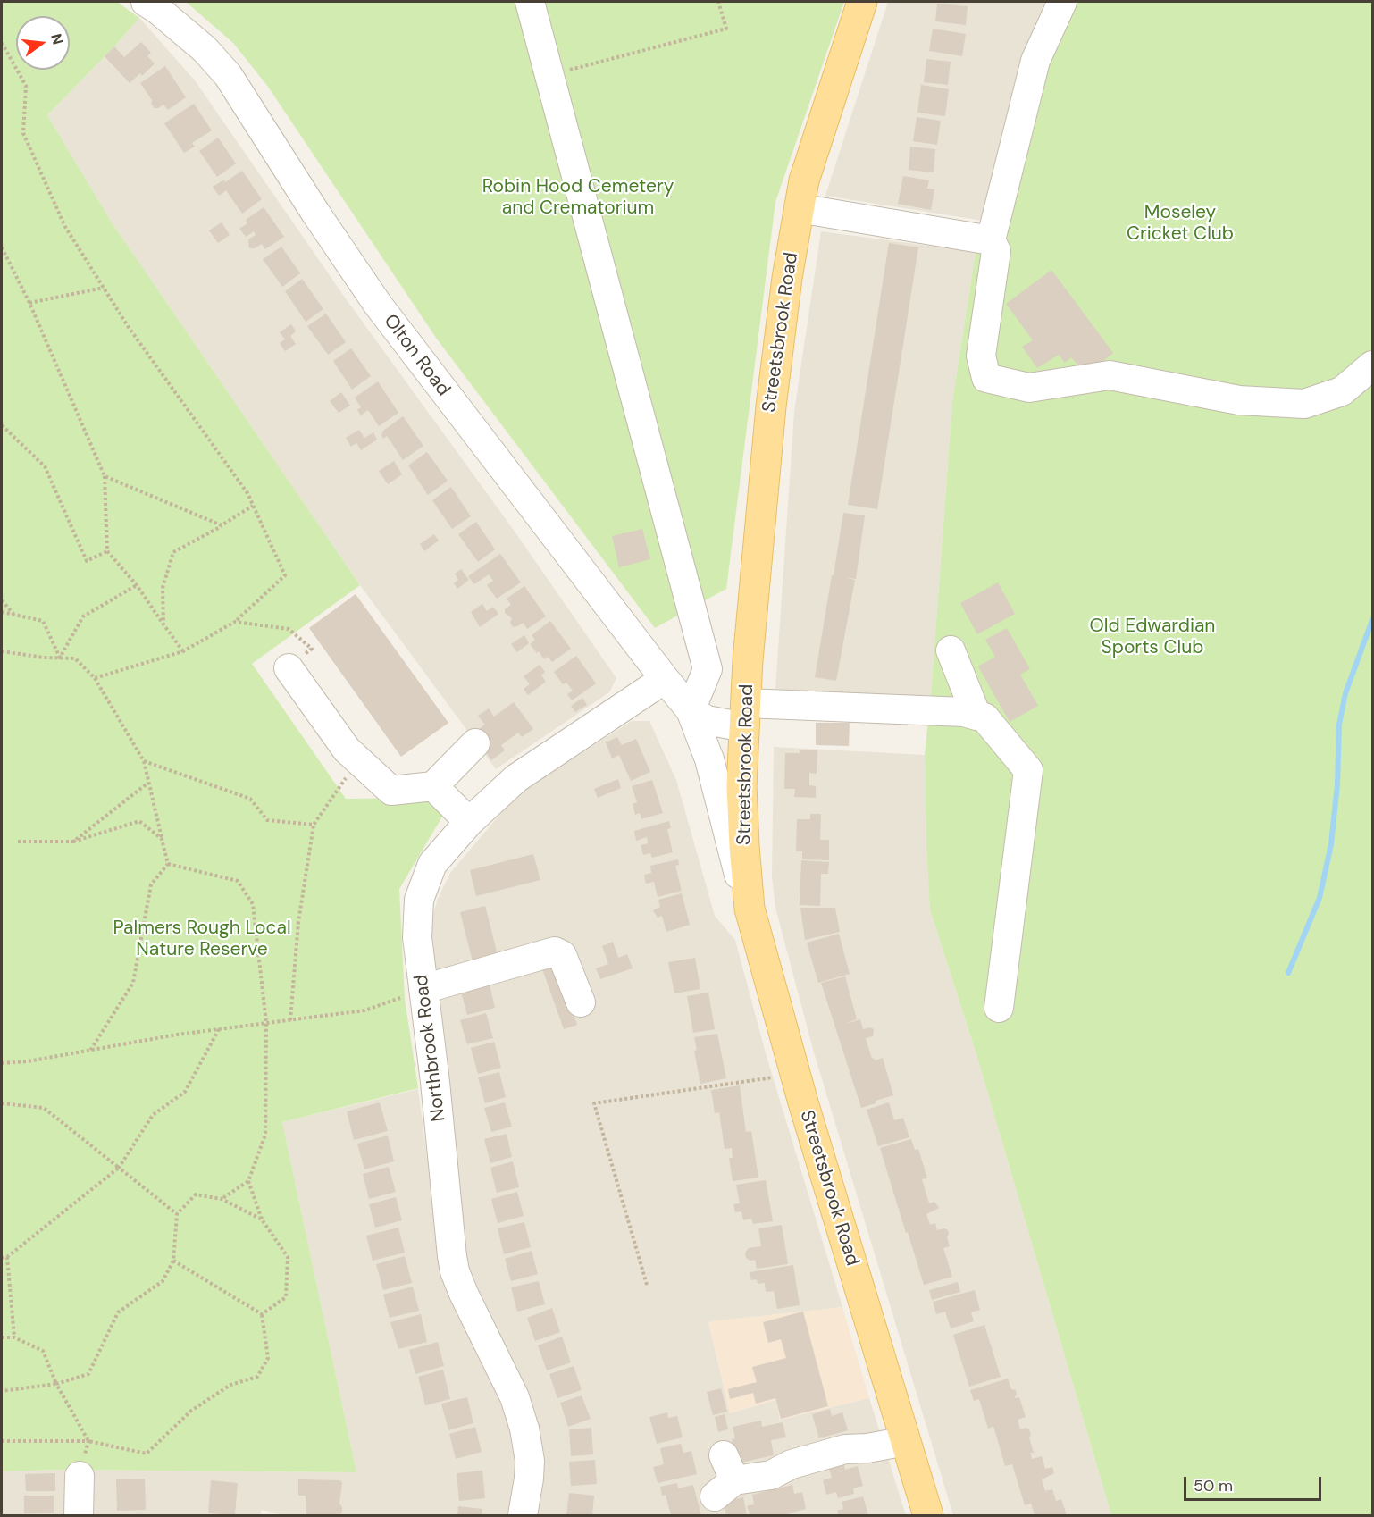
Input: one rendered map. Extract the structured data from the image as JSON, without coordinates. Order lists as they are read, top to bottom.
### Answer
{
  "streets": {
    "main road": ["Streetsbrook Road"],
    "street": ["Olton Road", "Northbrook Road"]
  },
  "crossings": [
    ["Streetsbrook Road", "Olton Road"],
    ["Olton Road", "Northbrook Road"]
  ],
  "parks": [
    "Robin Hood Cemetery and Crematorium",
    "Moseley Cricket Club",
    "Old Edwardian Sports Club",
    "Palmers Rough Local Nature Reserve"
  ],
  "scale_bar": "50 m",
  "north": "right"
}
